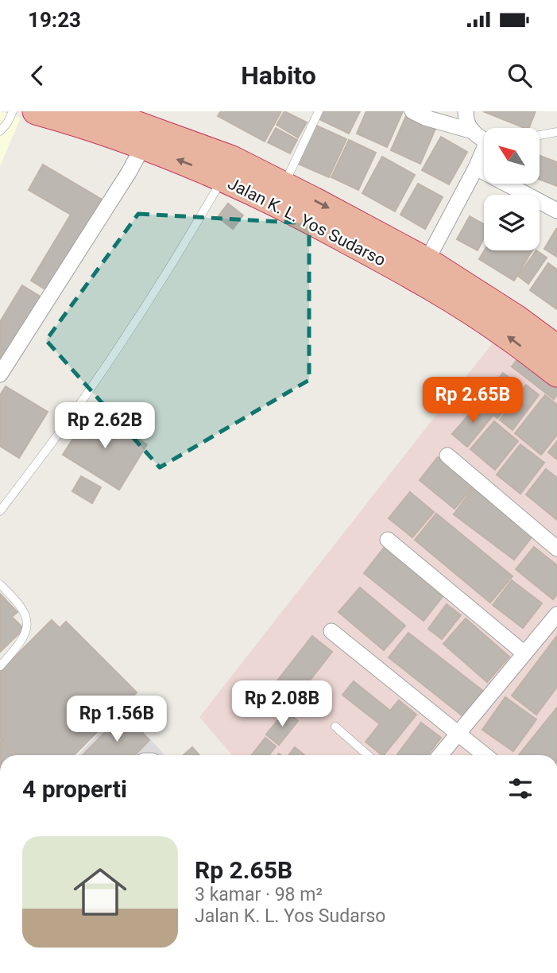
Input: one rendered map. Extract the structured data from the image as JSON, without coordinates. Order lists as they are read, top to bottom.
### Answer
{
  "streets": {
    "highway": ["Jalan K. L. Yos Sudarso"]
  },
  "north": "top left",
  "page": {
    "status": "19:23",
    "header": "Habito",
    "price": [
      "Rp 2.65B",
      "Rp 2.62B",
      "Rp 2.08B",
      "Rp 1.56B"
    ],
    "heading": "4 properti",
    "list": [
      {
        "name": "Rp 2.65B",
        "note": "3 kamar · 98 m² · Jalan K. L. Yos Sudarso"
      }
    ]
  }
}
